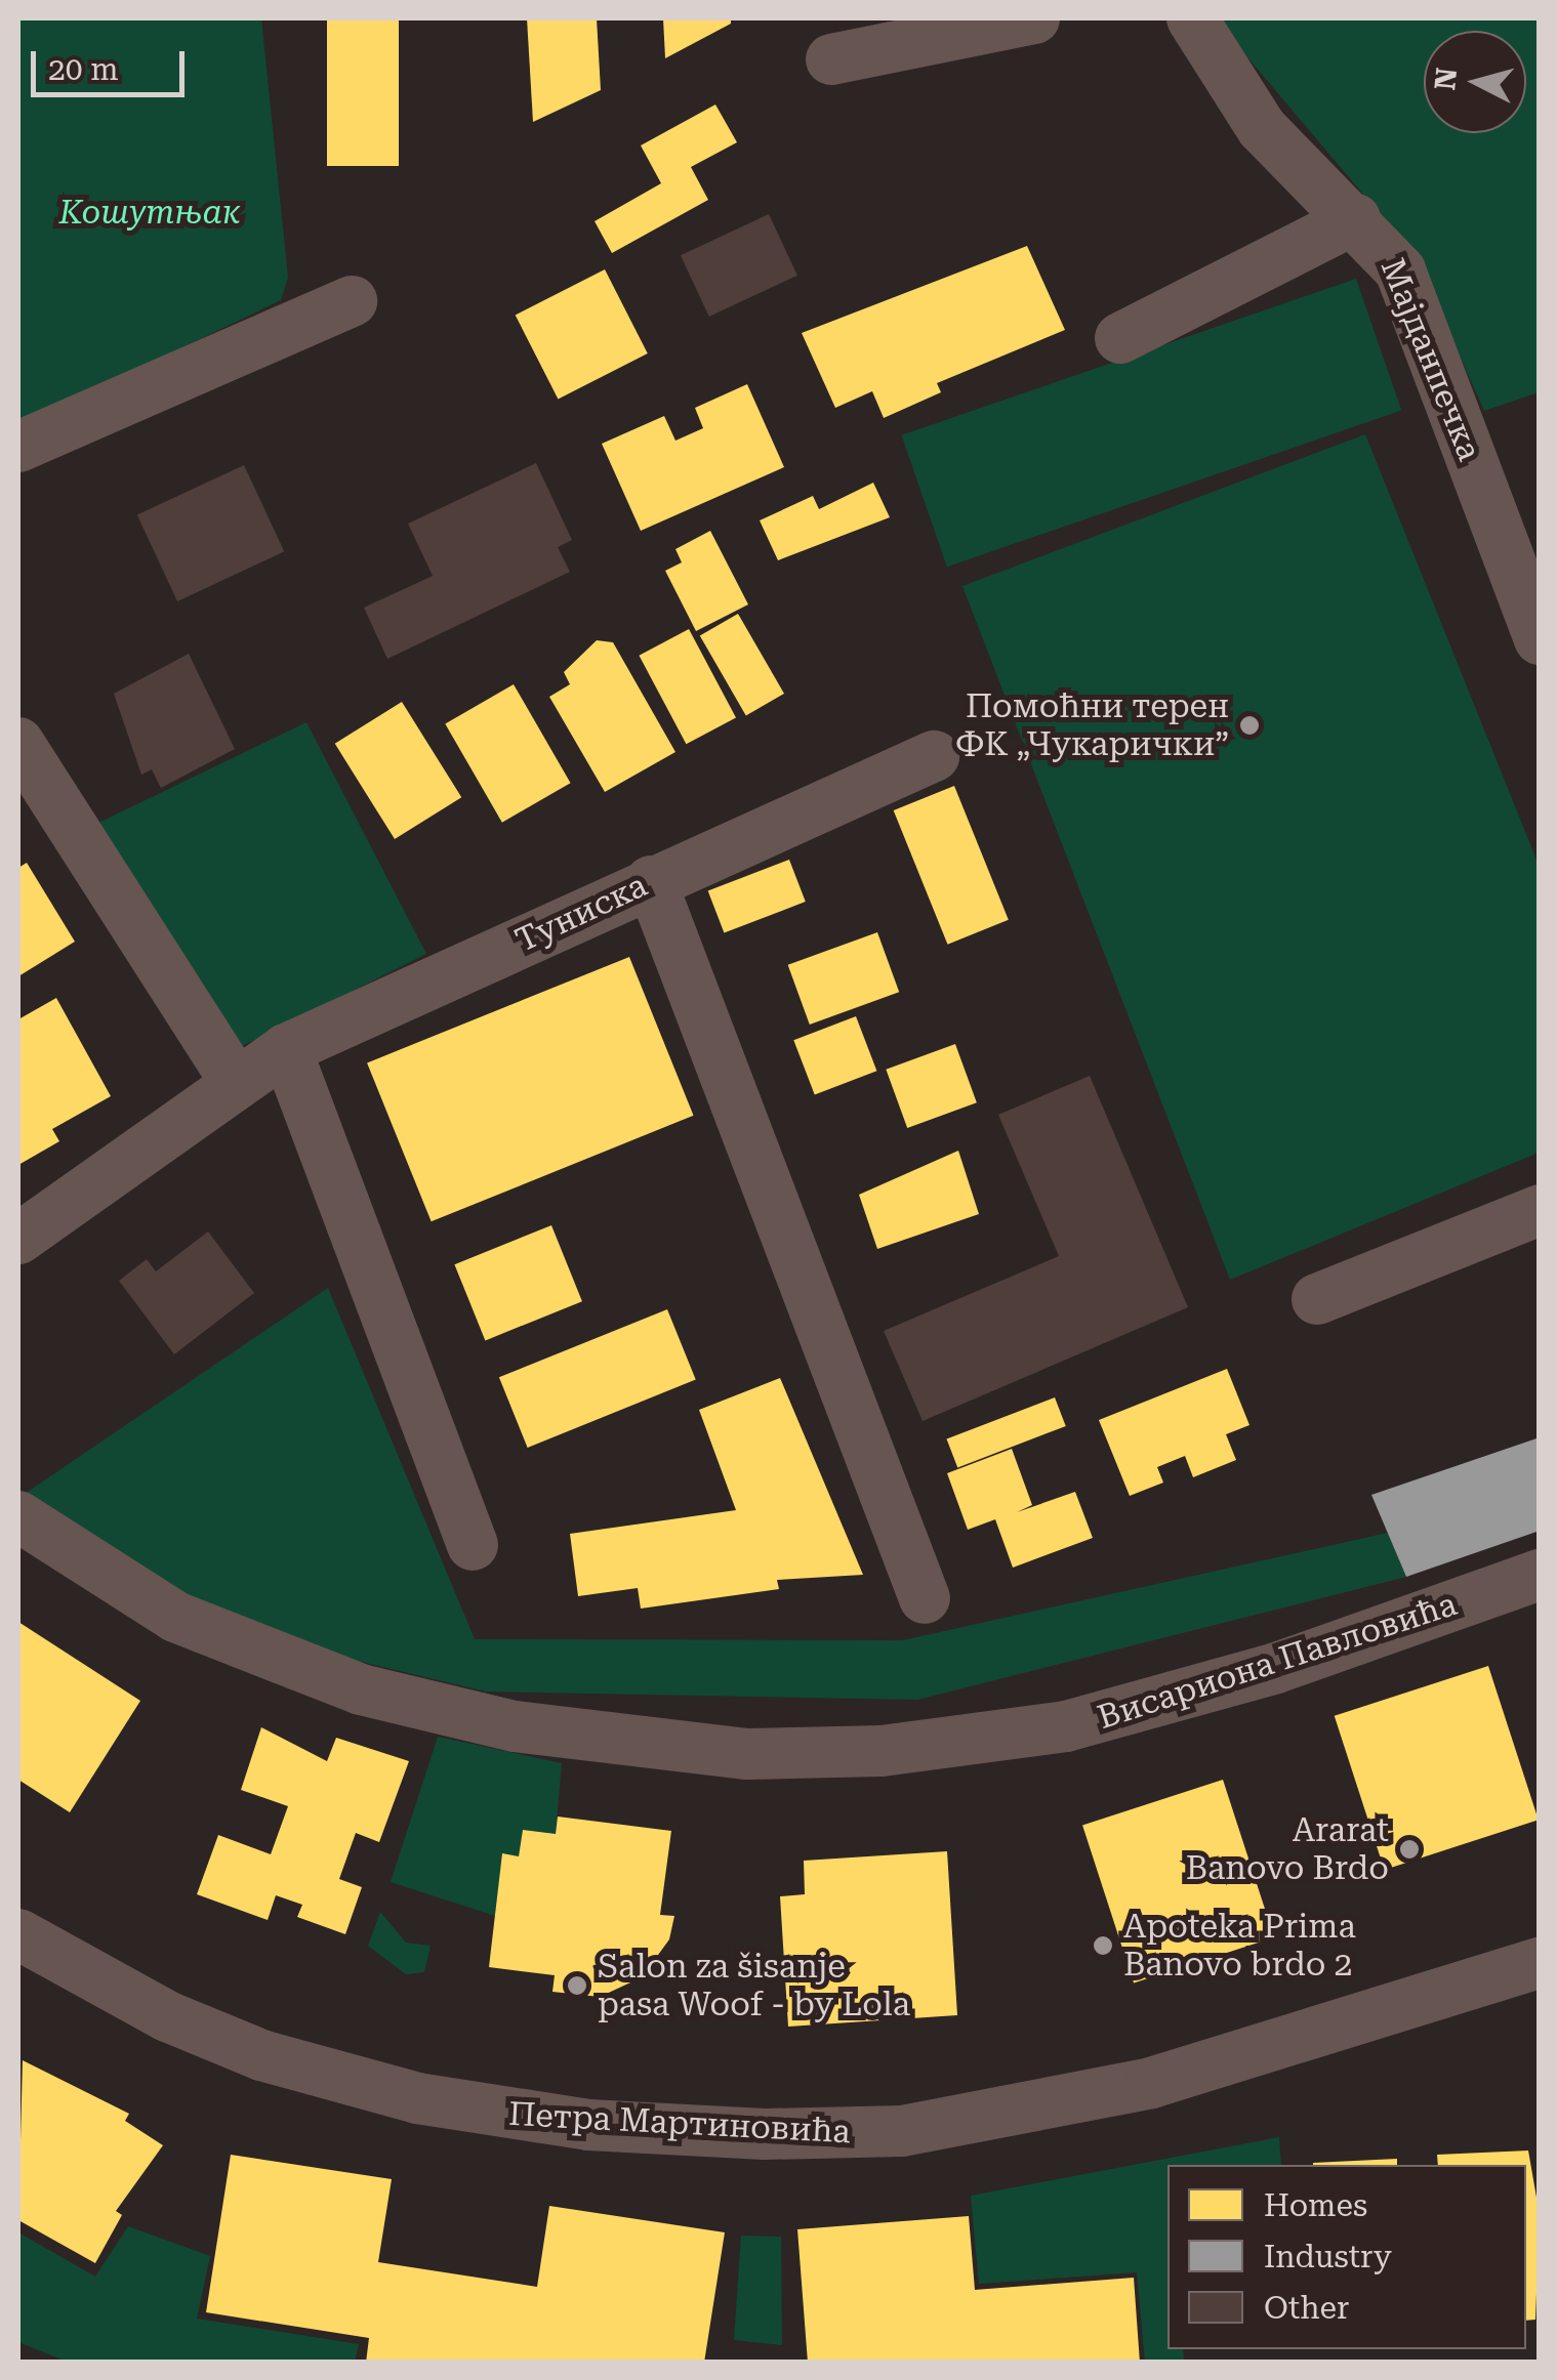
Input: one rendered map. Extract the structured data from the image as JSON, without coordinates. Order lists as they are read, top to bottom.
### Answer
{
  "streets": {
    "street": [
      "Мајданпечка",
      "Туниска",
      "Висариона Павловића",
      "Петра Мартиновића"
    ]
  },
  "parks": ["Кошутњак"],
  "places": [
    "Помоћни терен ФК „Чукарички”",
    "Ararat Banovo Brdo",
    "Apoteka Prima Banovo brdo 2",
    "Salon za šisanje pasa Woof - by Lola"
  ],
  "legend": ["Homes", "Industry", "Other"],
  "scale_bar": "20 m",
  "north": "left"
}
